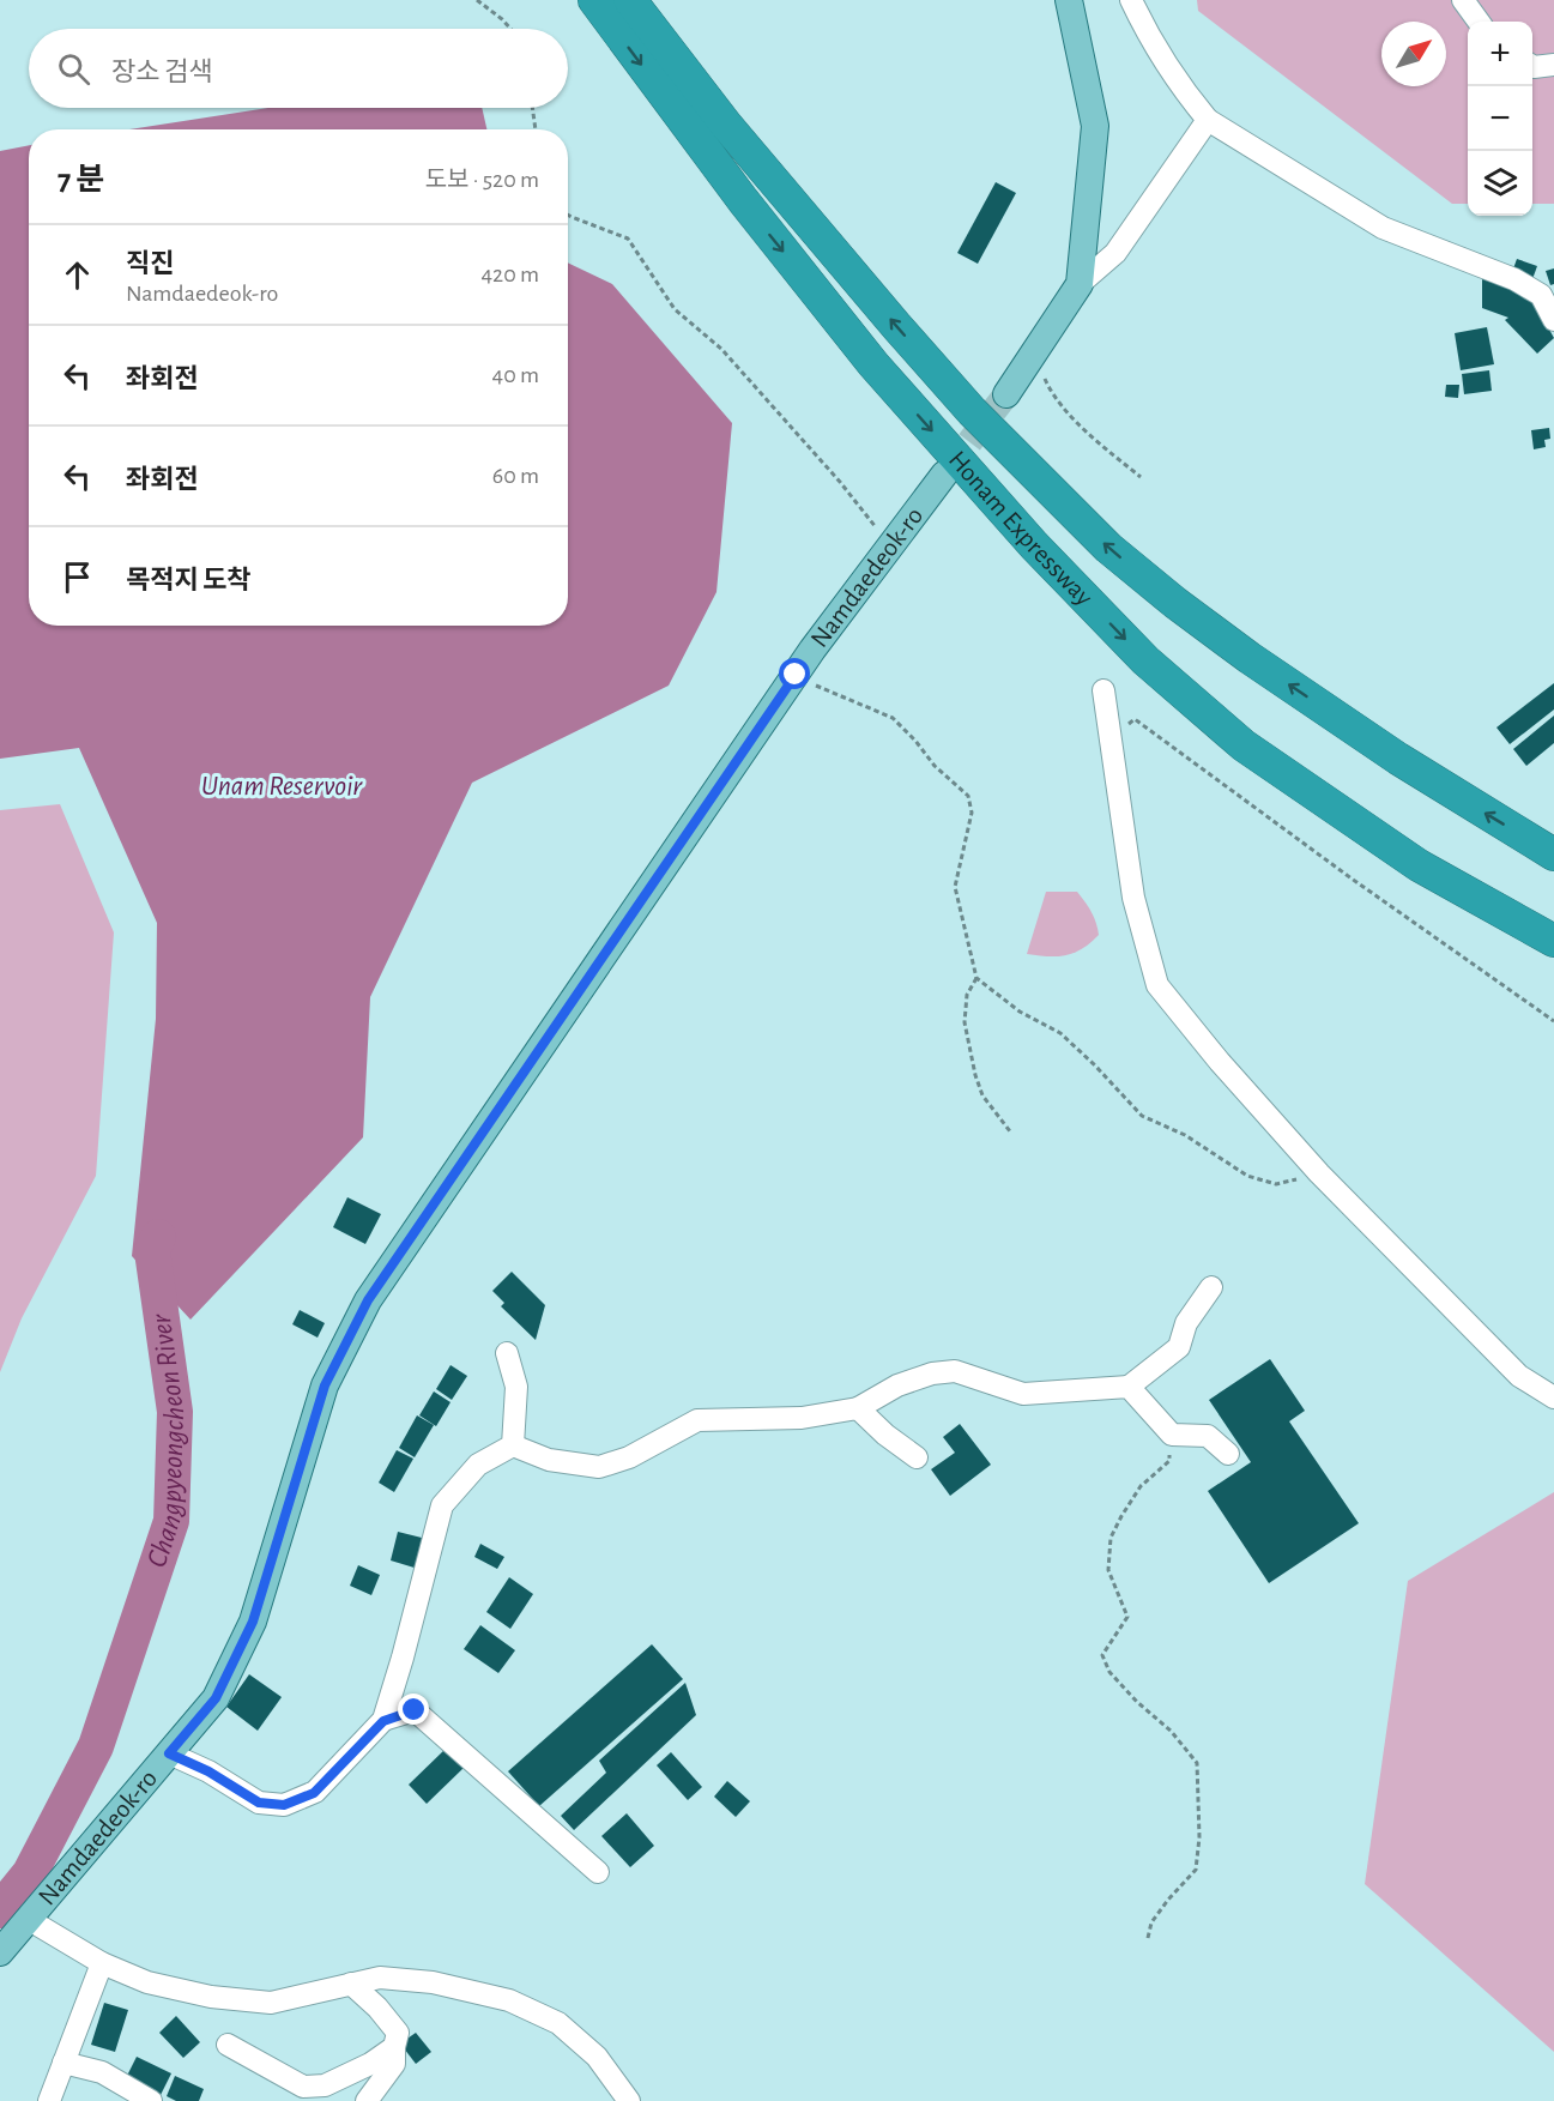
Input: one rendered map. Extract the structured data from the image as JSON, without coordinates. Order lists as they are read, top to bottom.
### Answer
{
  "streets": {
    "highway": ["Honam Expressway"],
    "main road": ["Namdaedeok-ro"]
  },
  "water": ["Unam Reservoir", "Changpyeongcheon River"],
  "north": "top right",
  "page": {
    "map_buttons": ["+", "−"],
    "search": "장소 검색",
    "heading": ["7 분", "도보 · 520 m"],
    "list": [
      ["직진", "Namdaedeok-ro", "420 m"],
      ["좌회전", "40 m"],
      ["좌회전", "60 m"],
      "목적지 도착"
    ]
  }
}
